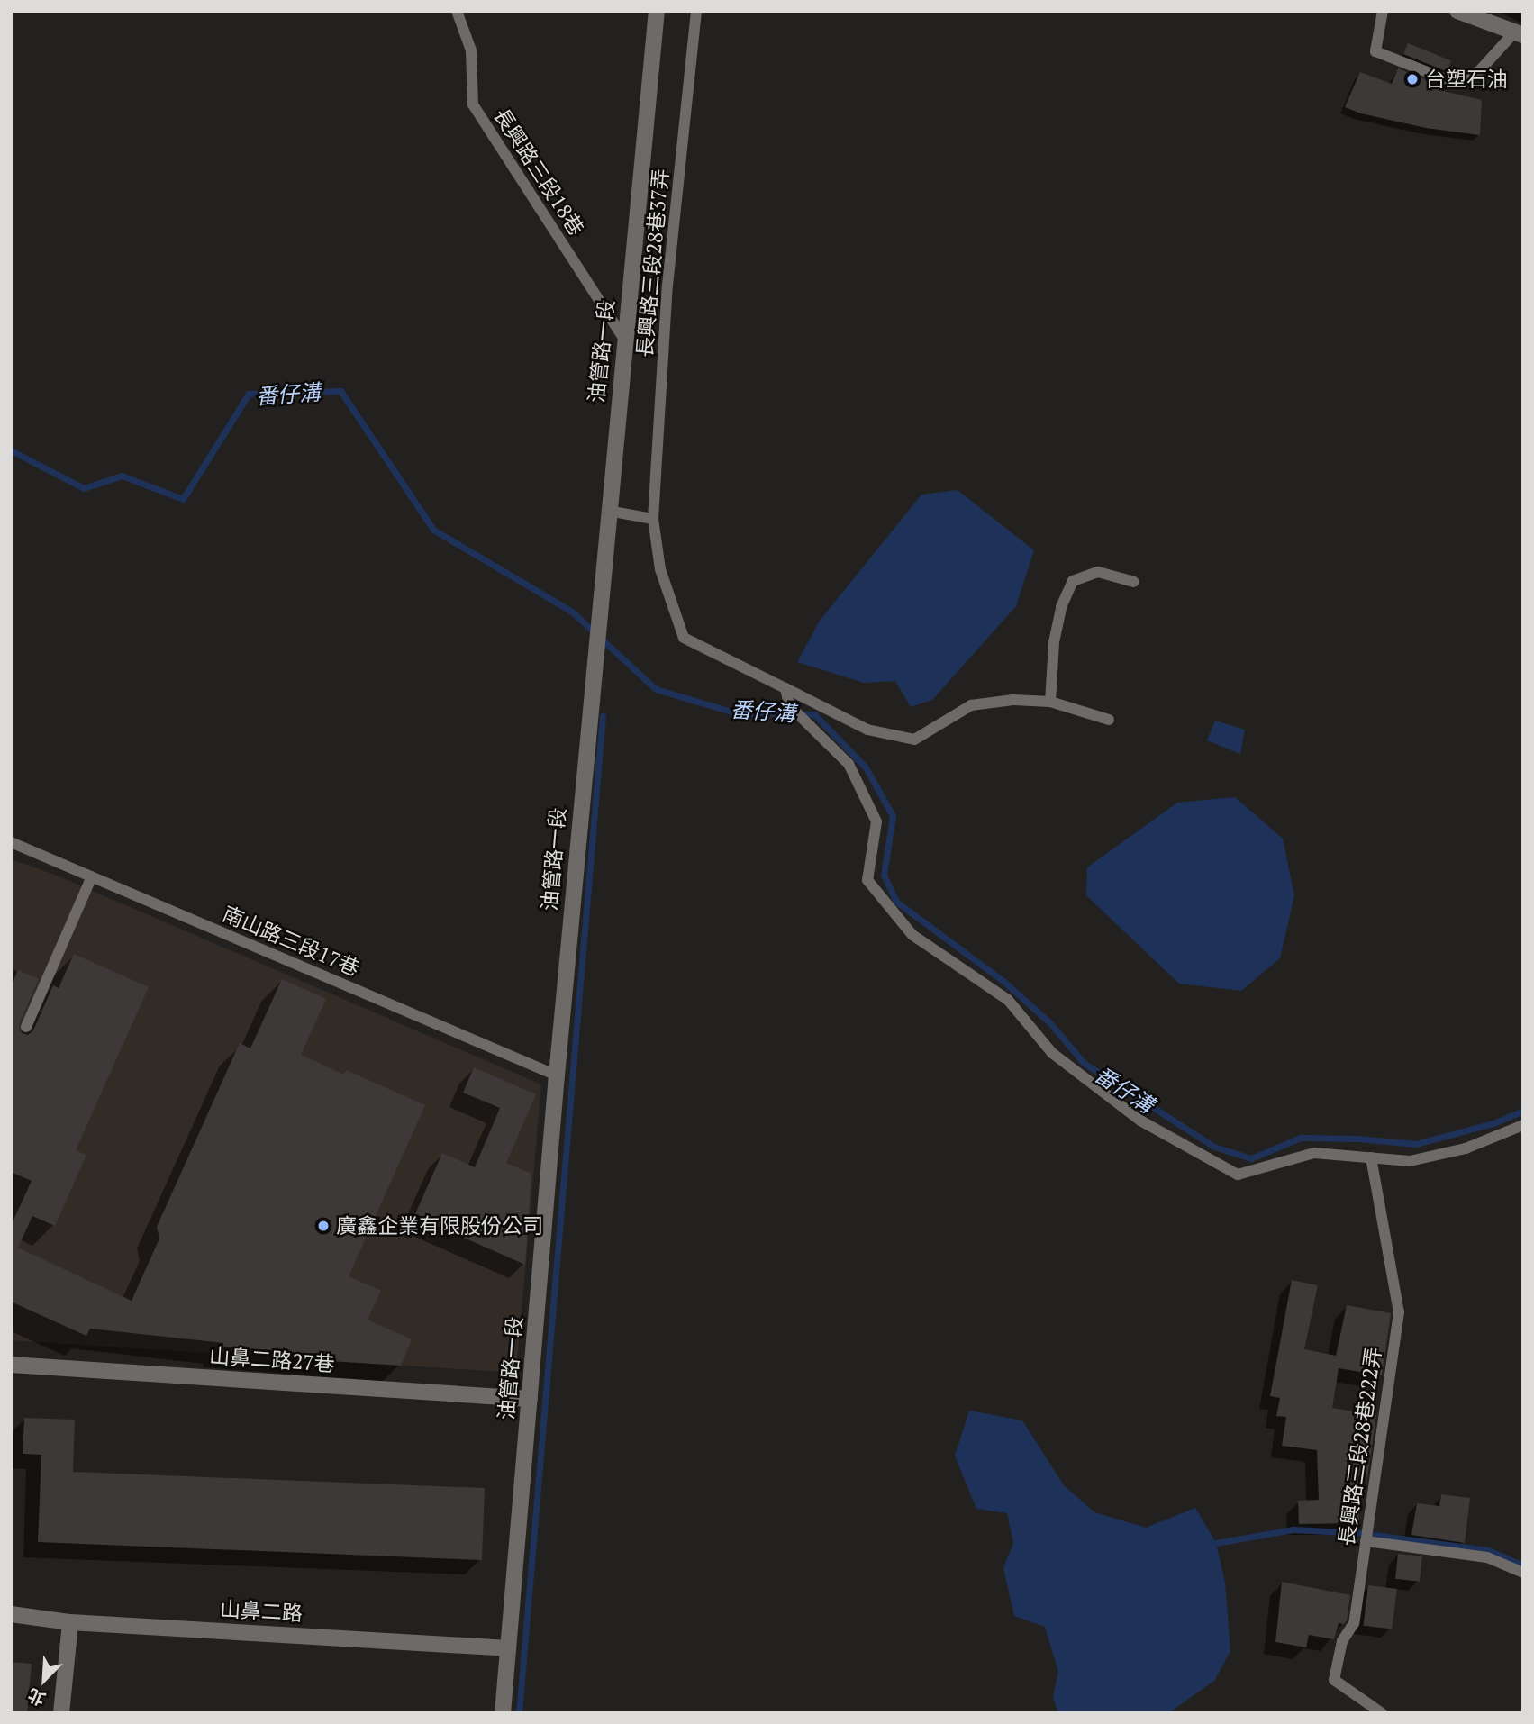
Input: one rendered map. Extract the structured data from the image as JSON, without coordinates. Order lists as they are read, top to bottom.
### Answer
{
  "streets": {
    "street": ["油管路一段", "山鼻二路27巷", "山鼻二路"],
    "lane": [
      "長興路三段18巷",
      "長興路三段28巷37弄",
      "南山路三段17巷",
      "長興路三段28巷222弄"
    ]
  },
  "crossings": [
    ["長興路三段18巷", "油管路一段"],
    ["油管路一段", "南山路三段17巷"],
    ["油管路一段", "山鼻二路27巷"],
    ["油管路一段", "山鼻二路"]
  ],
  "water": ["番仔溝"],
  "places": ["台塑石油", "廣鑫企業有限股份公司"],
  "north": "bottom left"
}
